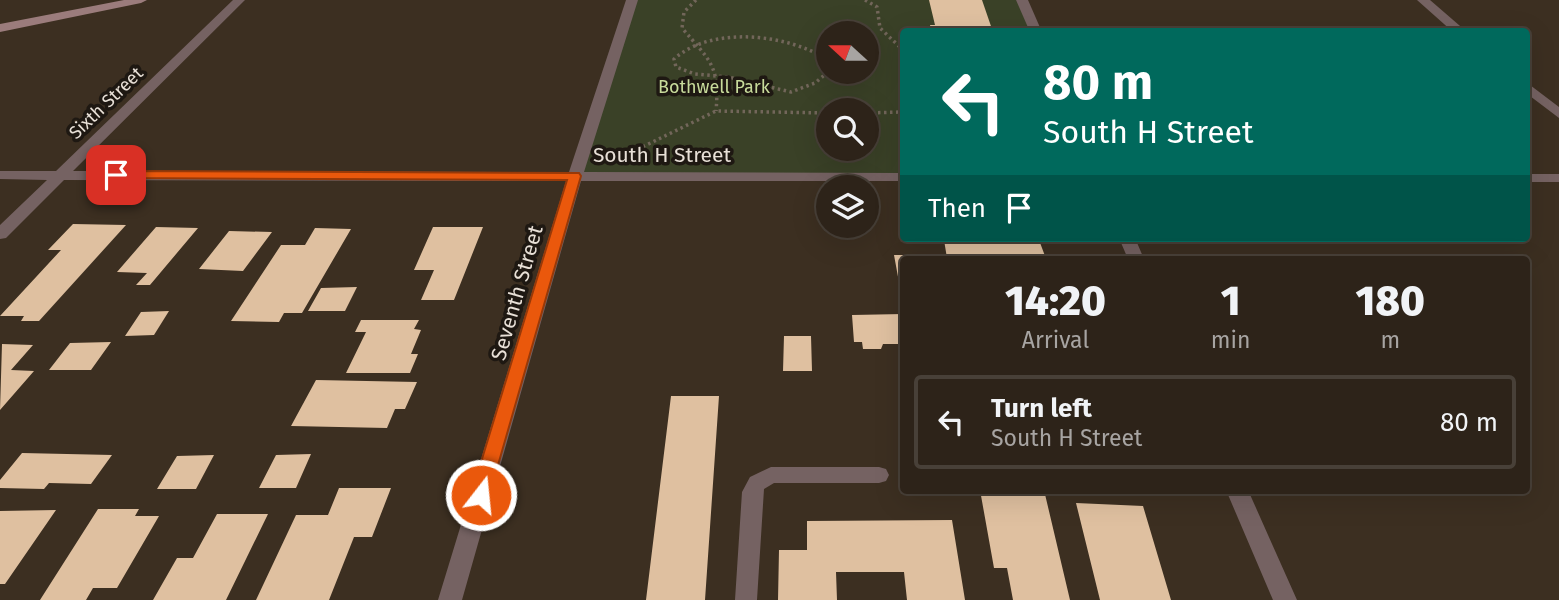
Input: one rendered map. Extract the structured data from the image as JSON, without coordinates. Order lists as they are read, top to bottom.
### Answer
{
  "streets": {
    "street": ["Sixth Street", "South H Street", "Seventh Street"]
  },
  "crossings": [
    ["Sixth Street", "South H Street"],
    ["South H Street", "Seventh Street"]
  ],
  "parks": ["Bothwell Park"],
  "north": "left",
  "page": {
    "turn": ["80 m", "South H Street"],
    "then": "Then",
    "eta": [
      "14:20",
      "Arrival",
      "1",
      "min",
      "180",
      "m"
    ],
    "list": [
      {
        "name": "Turn left",
        "note": "South H Street",
        "value": "80 m"
      }
    ]
  }
}
